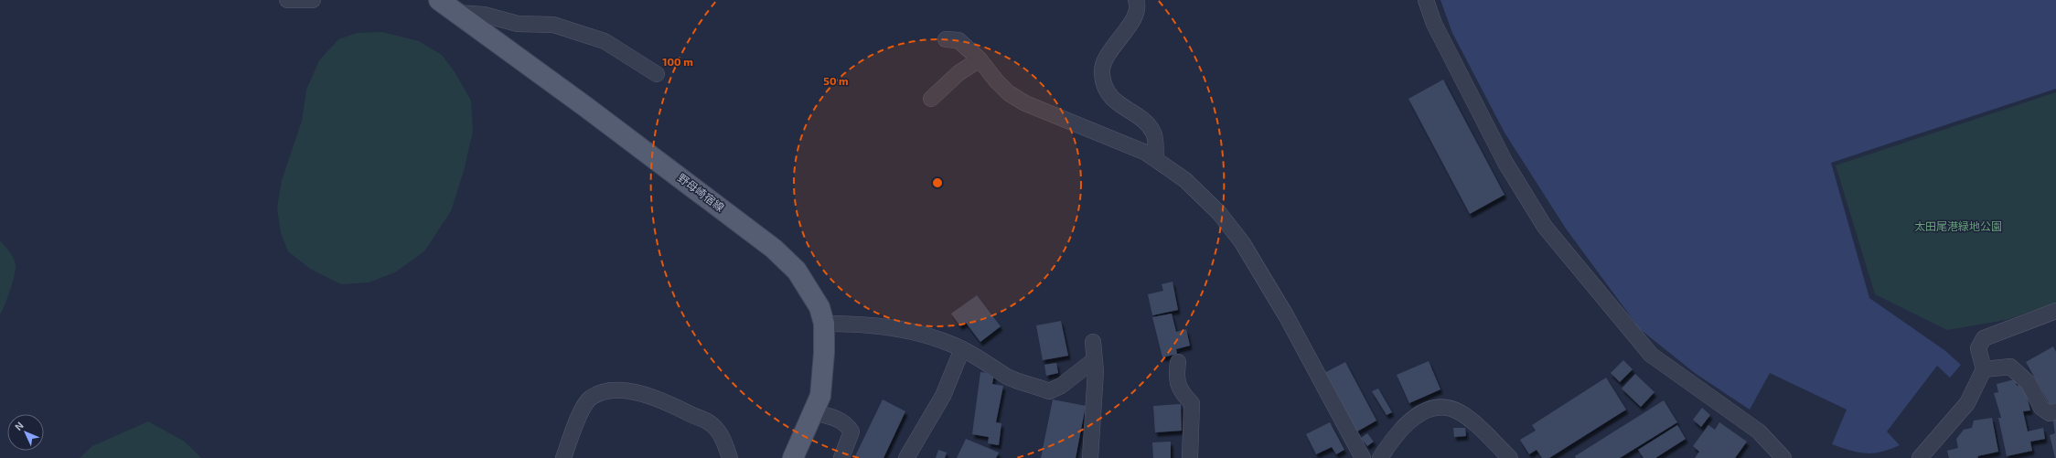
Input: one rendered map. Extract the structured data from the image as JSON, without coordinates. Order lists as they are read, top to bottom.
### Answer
{
  "streets": {
    "main road": ["野母崎宿線"]
  },
  "parks": ["太田尾港緑地公園"],
  "north": "top left",
  "rings": ["100 m", "50 m"]
}
